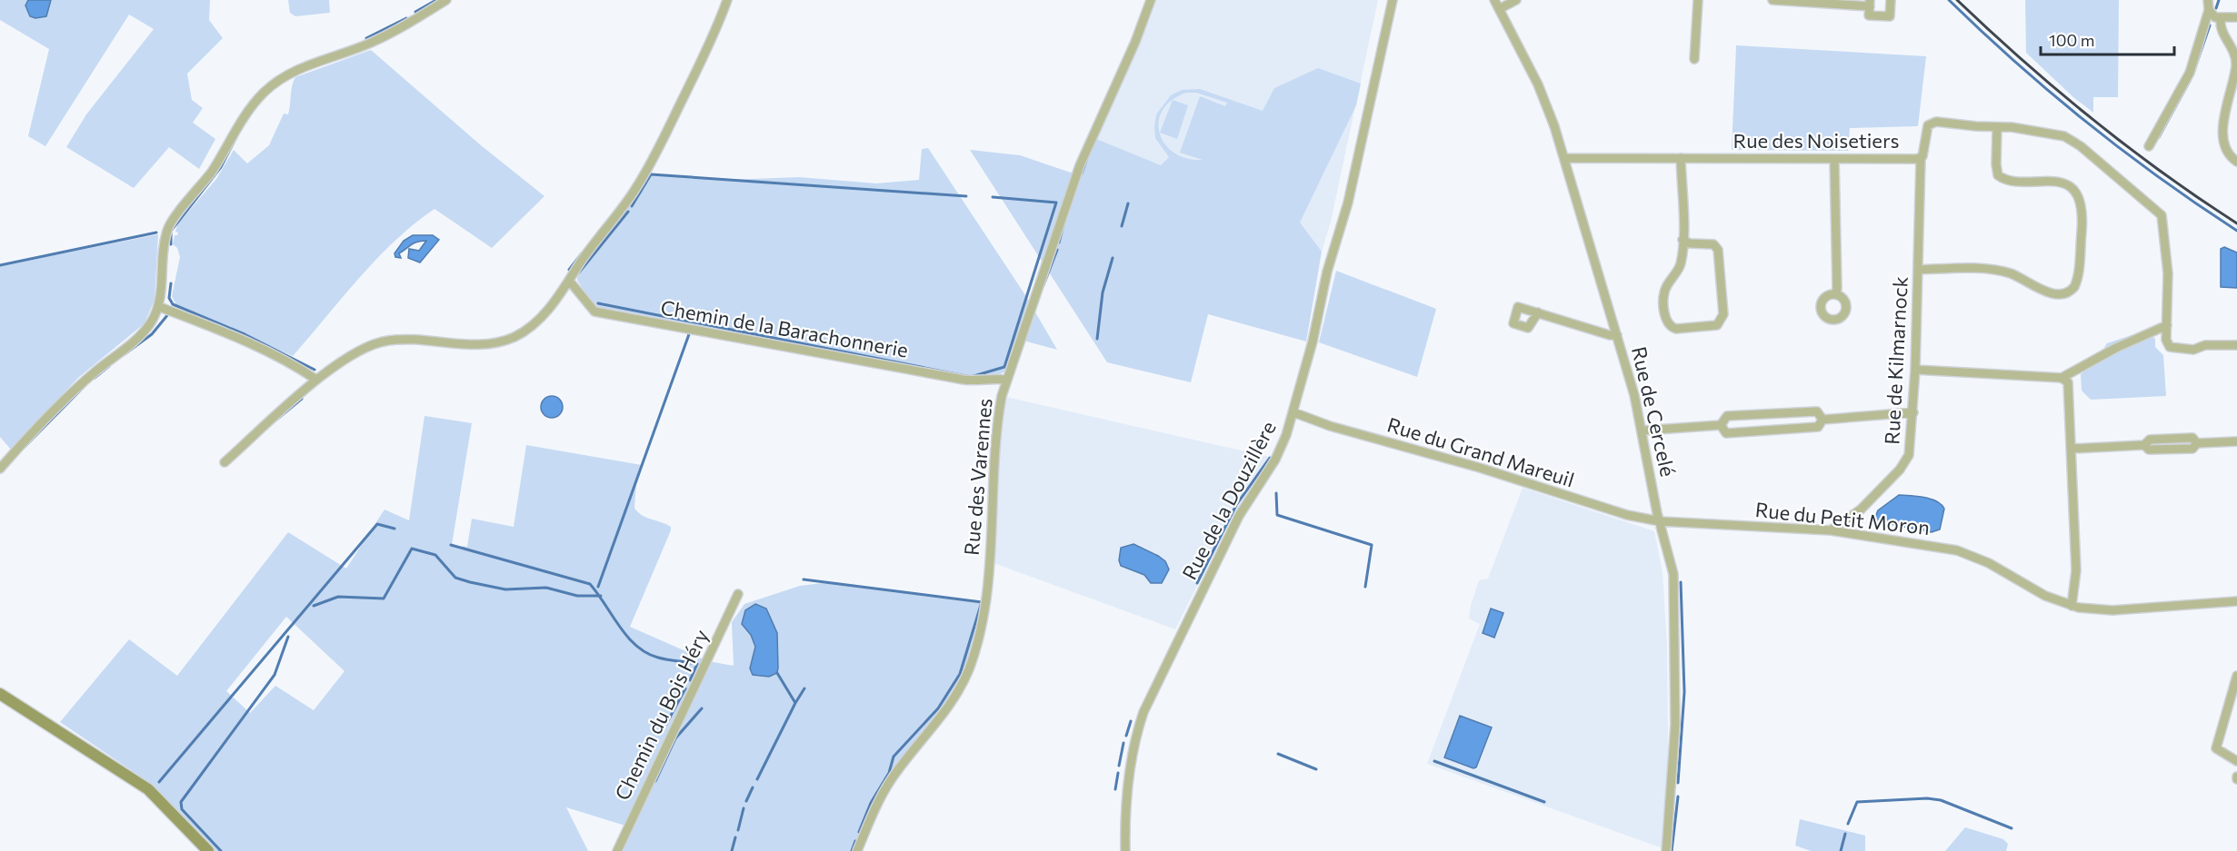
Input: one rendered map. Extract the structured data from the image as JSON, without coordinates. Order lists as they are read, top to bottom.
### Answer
{
  "streets": {
    "street": [
      "Rue des Noisetiers",
      "Chemin de la Barachonnerie",
      "Rue de Kilmarnock",
      "Rue de Cercelé",
      "Rue du Grand Mareuil",
      "Rue des Varennes",
      "Rue de la Douzillère",
      "Rue du Petit Moron",
      "Chemin du Bois Héry"
    ]
  },
  "crossings": [
    ["Rue des Noisetiers", "Rue de Kilmarnock"],
    ["Rue des Noisetiers", "Rue de Cercelé"],
    ["Chemin de la Barachonnerie", "Rue des Varennes"],
    ["Rue de Kilmarnock", "Rue du Petit Moron"],
    ["Rue de Cercelé", "Rue du Grand Mareuil"],
    ["Rue de Cercelé", "Rue du Petit Moron"],
    ["Rue du Grand Mareuil", "Rue de la Douzillère"],
    ["Rue du Grand Mareuil", "Rue du Petit Moron"]
  ],
  "scale_bar": "100 m"
}
